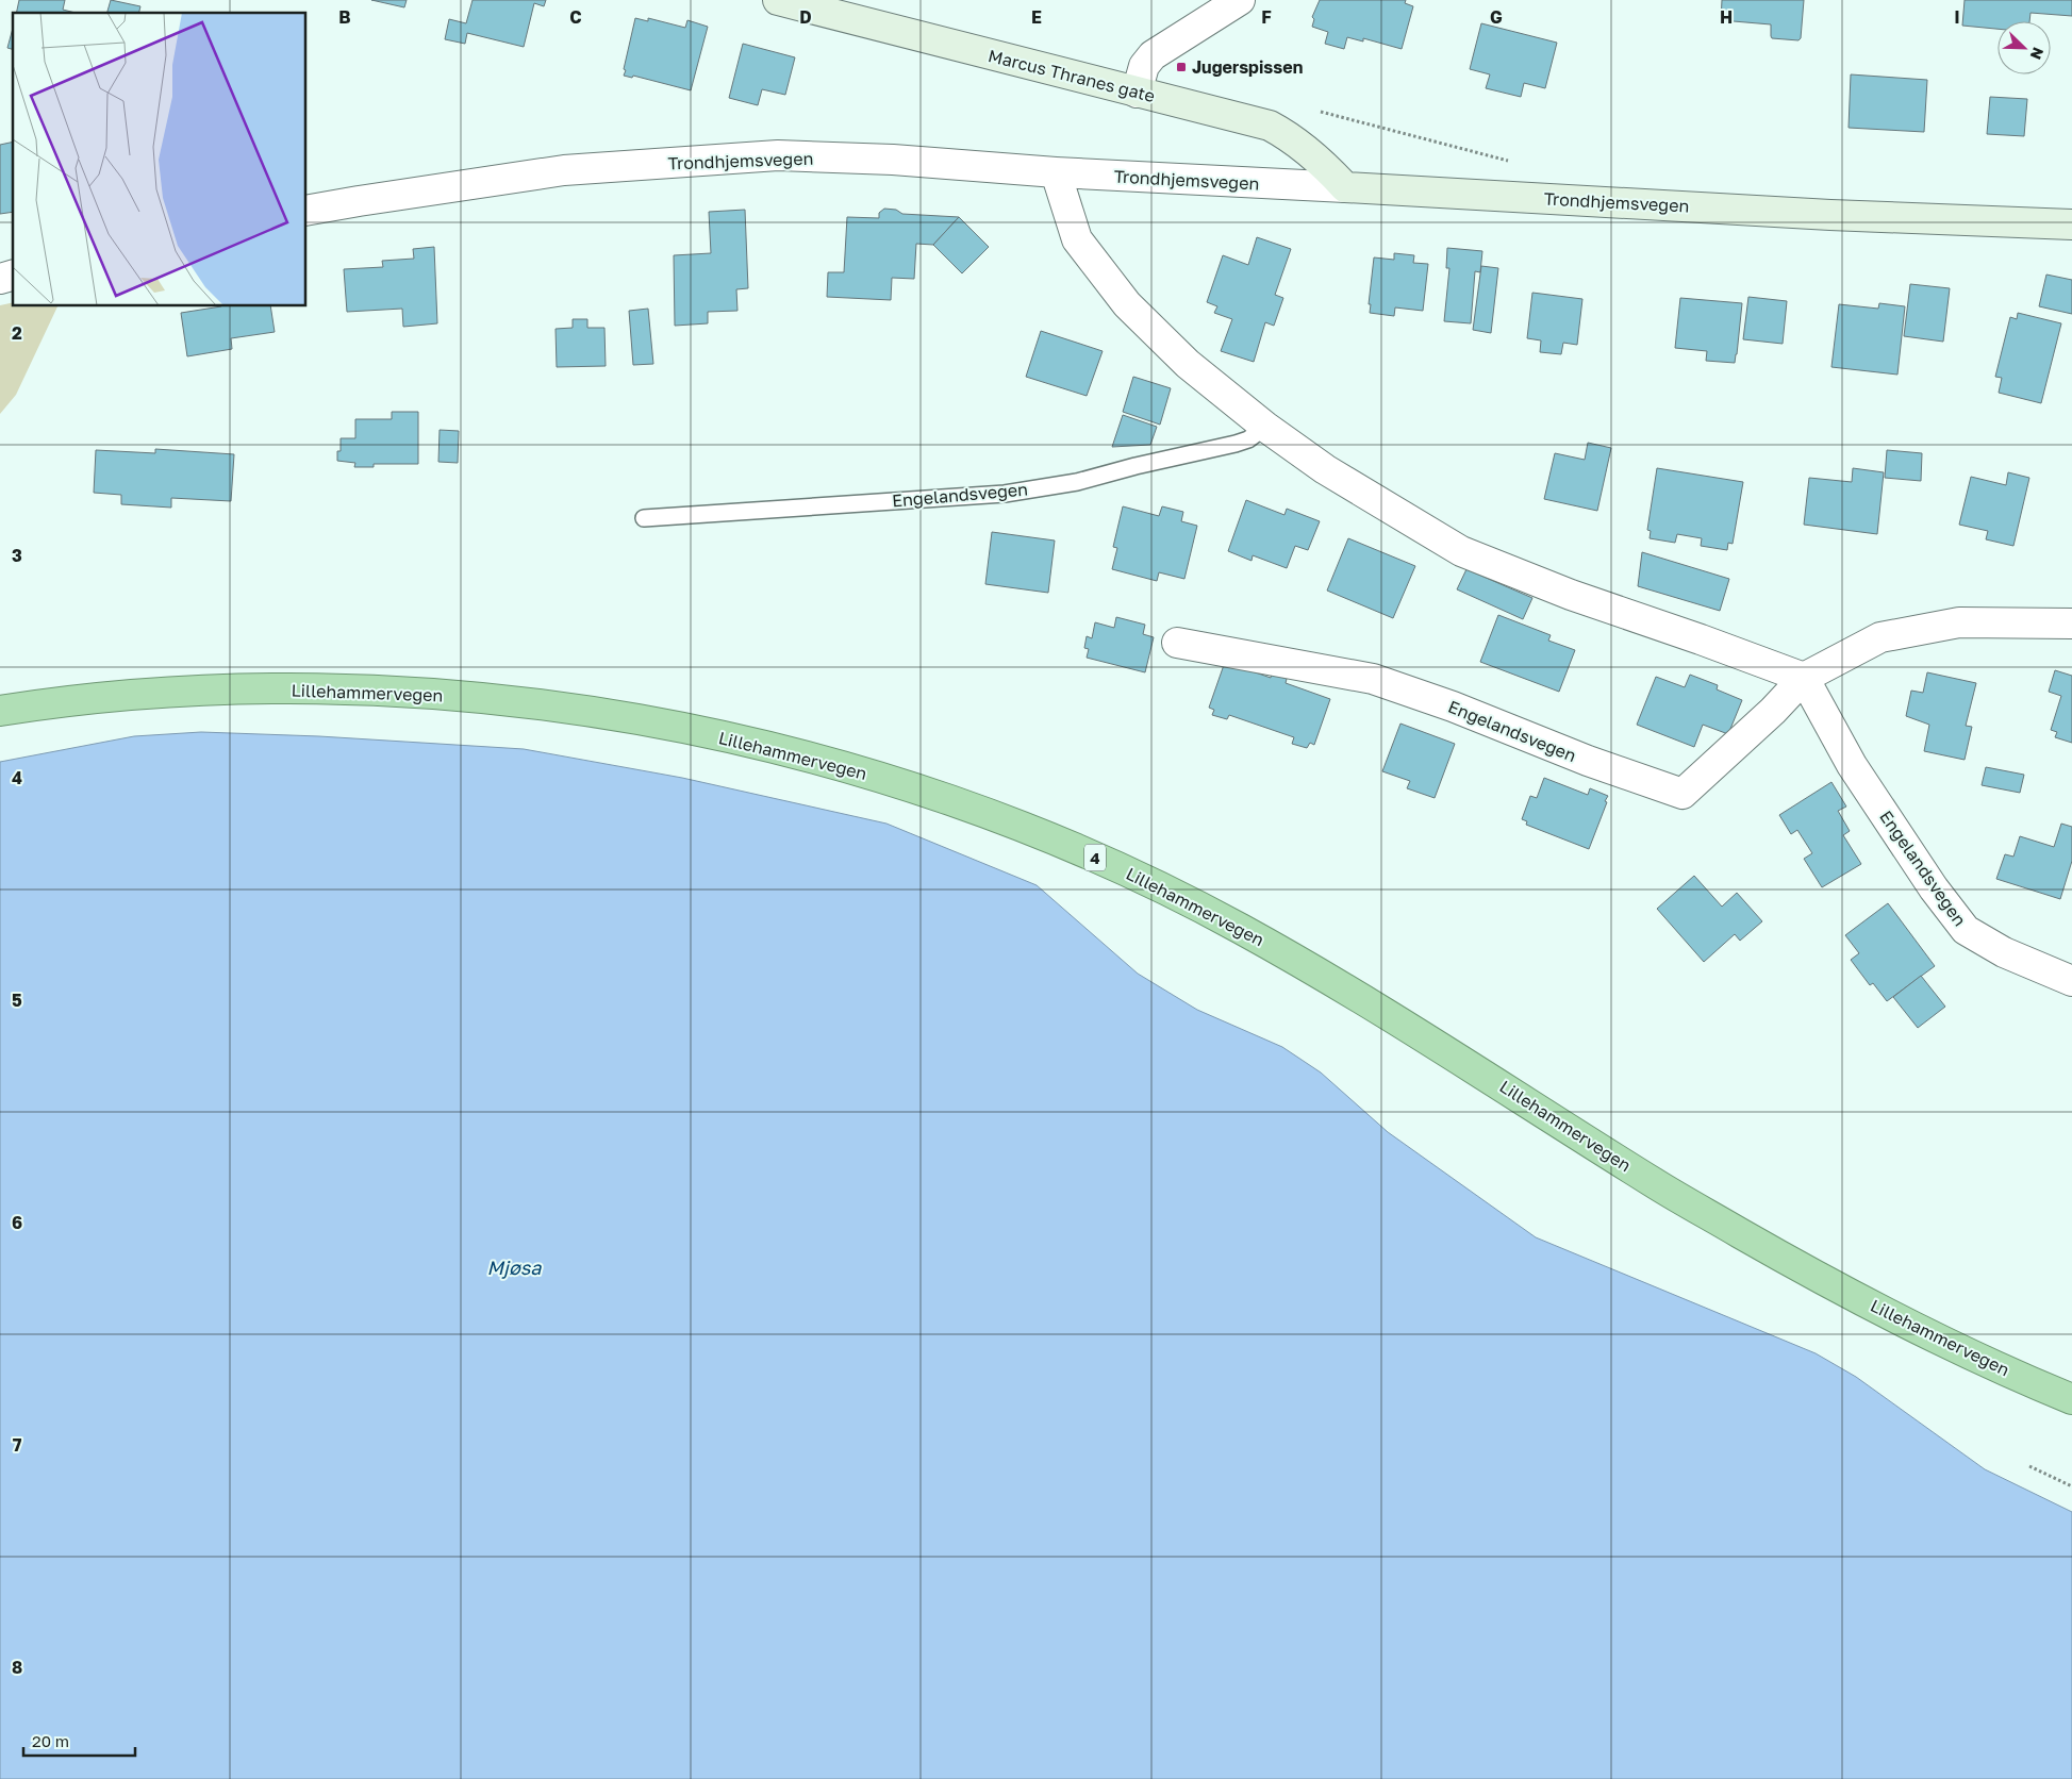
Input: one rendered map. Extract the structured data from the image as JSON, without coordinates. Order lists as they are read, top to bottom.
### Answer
{
  "streets": {
    "highway": ["Lillehammervegen", "4"],
    "main road": ["Marcus Thranes gate", "Trondhjemsvegen"],
    "street": ["Engelandsvegen"]
  },
  "crossings": [
    ["Marcus Thranes gate", "Trondhjemsvegen"]
  ],
  "water": ["Mjøsa"],
  "places": {
    "transit": ["Jugerspissen"]
  },
  "scale_bar": "20 m",
  "north": "bottom right",
  "grid": {
    "columns": [
      "B",
      "C",
      "D",
      "E",
      "F",
      "G",
      "H",
      "I"
    ],
    "rows": [
      "2",
      "3",
      "4",
      "5",
      "6",
      "7",
      "8"
    ]
  }
}
